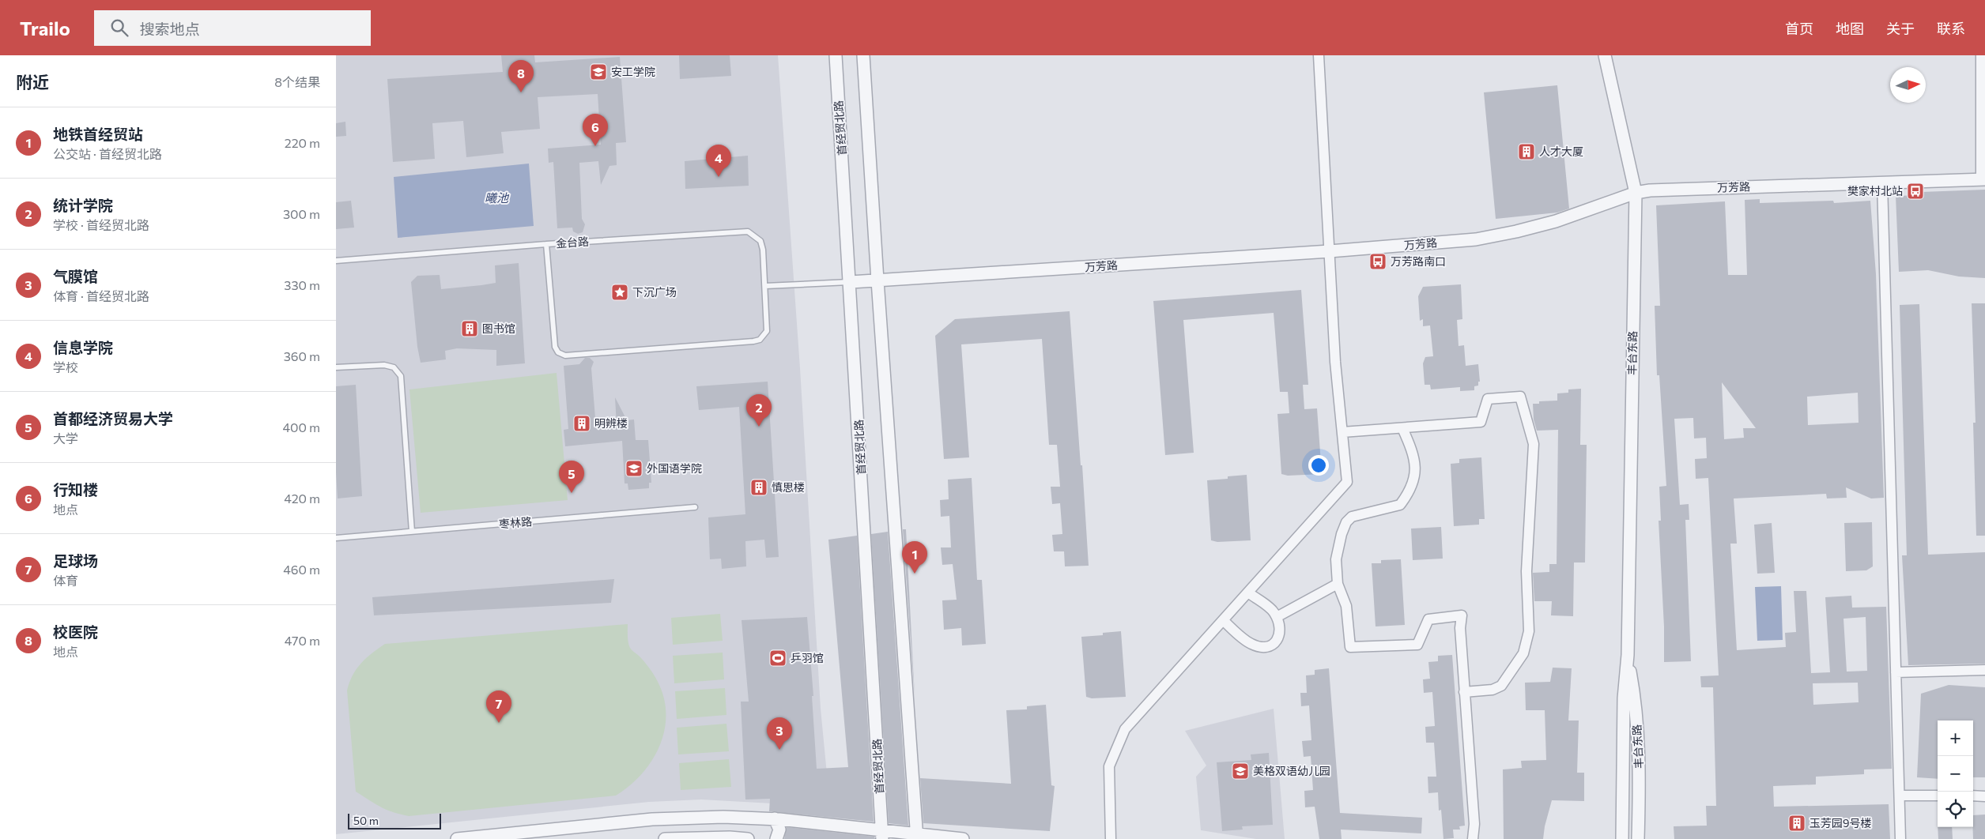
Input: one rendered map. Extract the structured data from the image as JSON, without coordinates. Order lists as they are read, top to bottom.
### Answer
{
  "streets": {
    "street": ["首经贸北路", "万芳路", "丰台东路"],
    "lane": ["金台路", "枣林路"]
  },
  "crossings": [
    ["首经贸北路", "万芳路"],
    ["万芳路", "丰台东路"]
  ],
  "water": ["曦池"],
  "places": {
    "school or university": ["安工学院", "外国语学院", "美格双语幼儿园"],
    "building": [
      "人才大厦",
      "图书馆",
      "明辨楼",
      "慎思楼",
      "玉芳园9号楼"
    ],
    "bus stop": ["樊家村北站", "万芳路南口"],
    "place": ["下沉广场"],
    "sports": ["乒羽馆"]
  },
  "scale_bar": "50 m",
  "north": "right",
  "page": {
    "header": "Trailo",
    "search": "搜索地点",
    "nav": [
      "首页",
      "地图",
      "关于",
      "联系"
    ],
    "heading": ["附近", "8个结果"],
    "pins": [
      "8",
      "6",
      "4",
      "2",
      "5",
      "1",
      "7",
      "3"
    ],
    "list": [
      {
        "mark": "1",
        "name": "地铁首经贸站",
        "note": "公交站 · 首经贸北路",
        "value": "220 m"
      },
      {
        "mark": "2",
        "name": "统计学院",
        "note": "学校 · 首经贸北路",
        "value": "300 m"
      },
      {
        "mark": "3",
        "name": "气膜馆",
        "note": "体育 · 首经贸北路",
        "value": "330 m"
      },
      {
        "mark": "4",
        "name": "信息学院",
        "note": "学校",
        "value": "360 m"
      },
      {
        "mark": "5",
        "name": "首都经济贸易大学",
        "note": "大学",
        "value": "400 m"
      },
      {
        "mark": "6",
        "name": "行知楼",
        "note": "地点",
        "value": "420 m"
      },
      {
        "mark": "7",
        "name": "足球场",
        "note": "体育",
        "value": "460 m"
      },
      {
        "mark": "8",
        "name": "校医院",
        "note": "地点",
        "value": "470 m"
      }
    ],
    "map_buttons": ["+", "−"],
    "scale": "50 m"
  }
}
